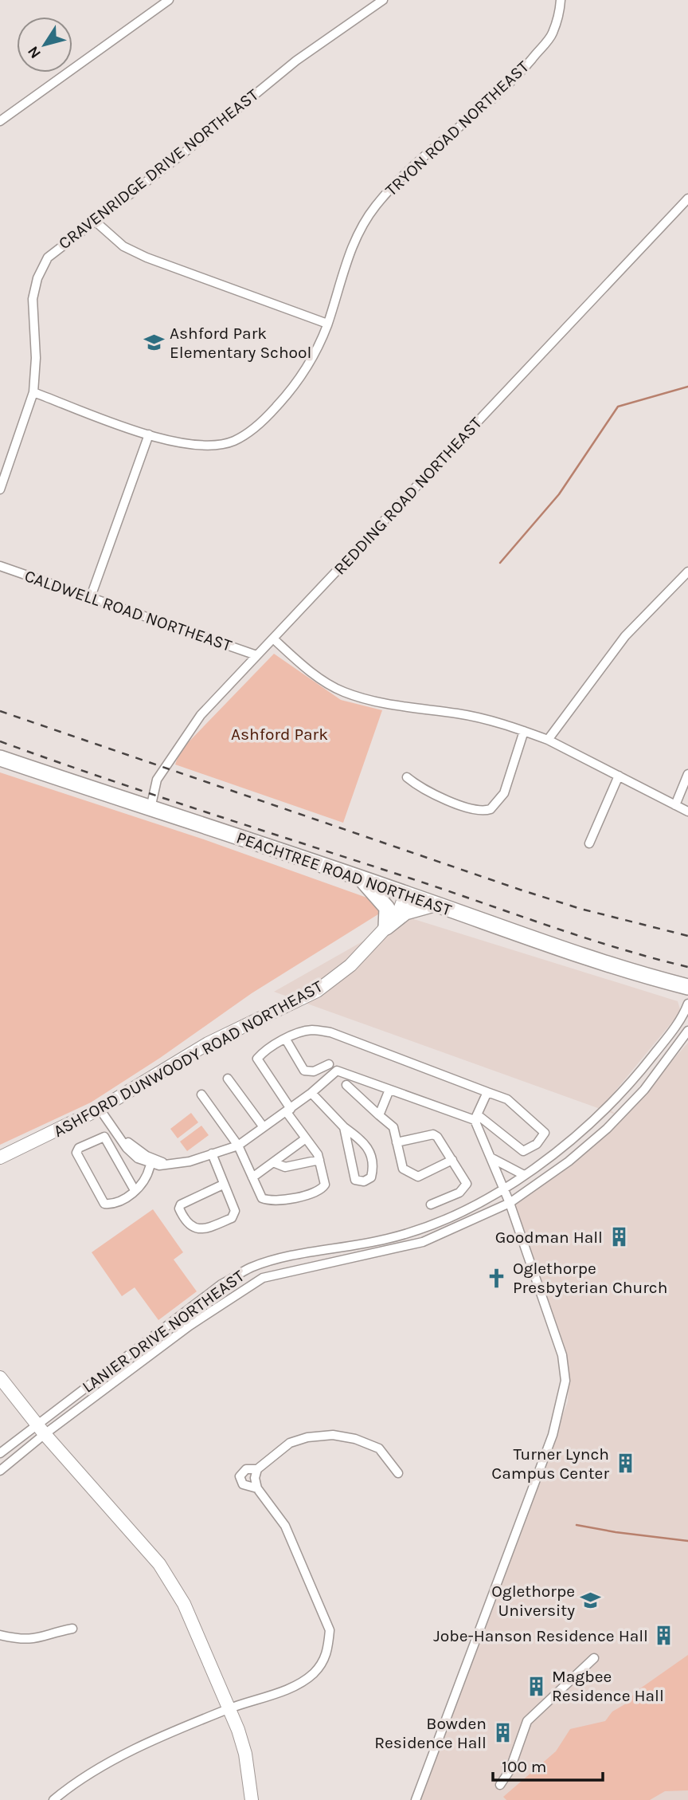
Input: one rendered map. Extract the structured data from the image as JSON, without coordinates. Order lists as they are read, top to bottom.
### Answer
{
  "streets": {
    "highway": ["PEACHTREE ROAD NORTHEAST"],
    "main road": ["ASHFORD DUNWOODY ROAD NORTHEAST"],
    "street": [
      "TRYON ROAD NORTHEAST",
      "CRAVENRIDGE DRIVE NORTHEAST",
      "REDDING ROAD NORTHEAST",
      "CALDWELL ROAD NORTHEAST",
      "LANIER DRIVE NORTHEAST"
    ]
  },
  "crossings": [
    ["TRYON ROAD NORTHEAST", "CRAVENRIDGE DRIVE NORTHEAST"],
    ["REDDING ROAD NORTHEAST", "CALDWELL ROAD NORTHEAST"],
    ["REDDING ROAD NORTHEAST", "PEACHTREE ROAD NORTHEAST"],
    ["PEACHTREE ROAD NORTHEAST", "ASHFORD DUNWOODY ROAD NORTHEAST"]
  ],
  "parks": ["Ashford Park"],
  "places": {
    "school or university": ["Ashford Park Elementary School", "Oglethorpe University"],
    "building": [
      "Goodman Hall",
      "Turner Lynch Campus Center",
      "Jobe-Hanson Residence Hall",
      "Magbee Residence Hall",
      "Bowden Residence Hall"
    ],
    "church": ["Oglethorpe Presbyterian Church"]
  },
  "scale_bar": "100 m",
  "north": "bottom left"
}
